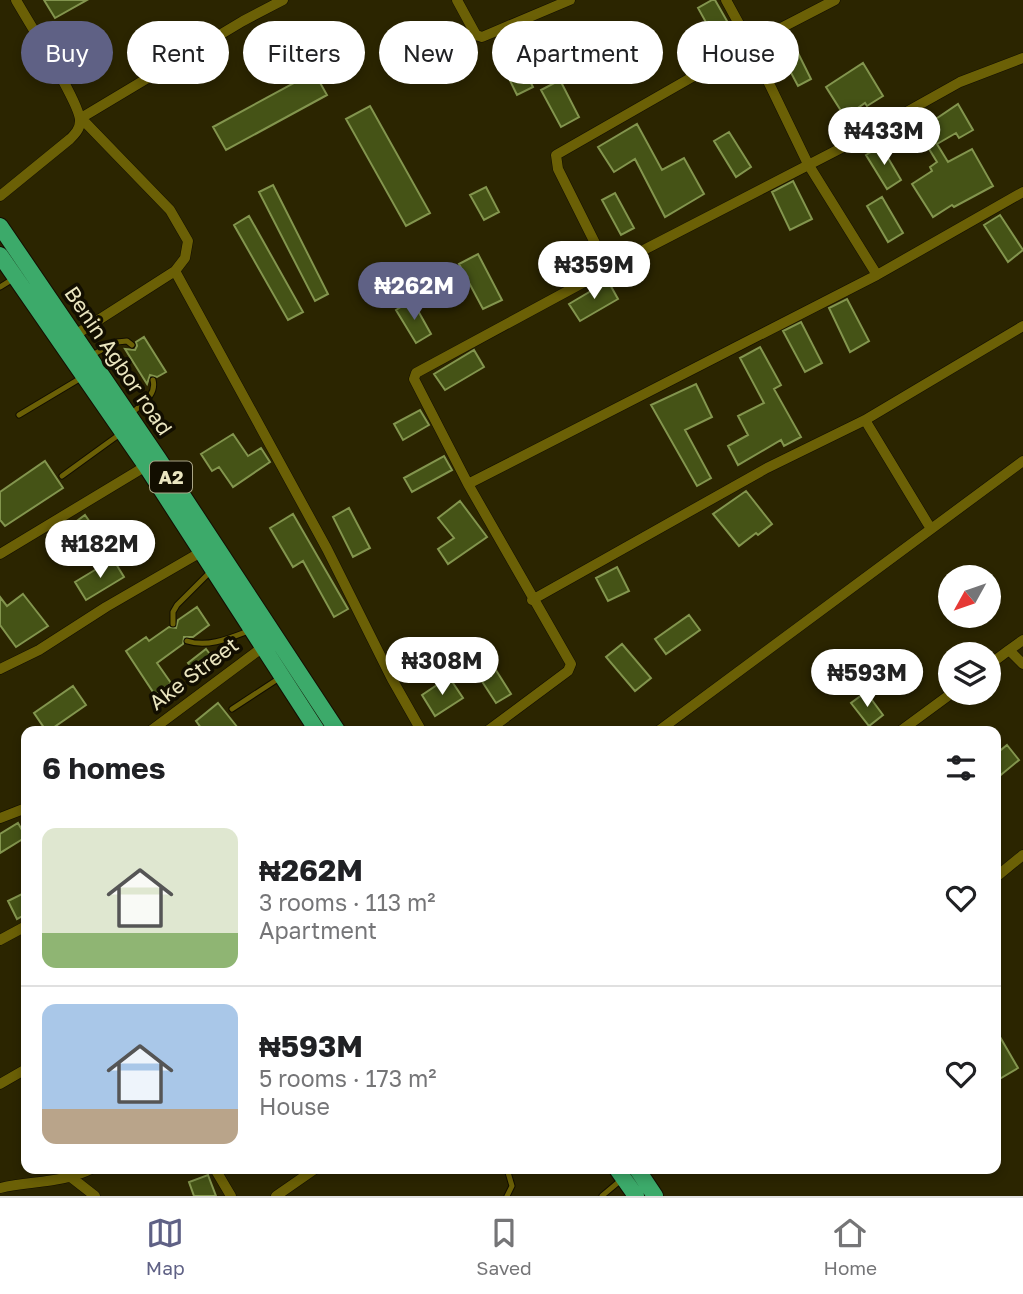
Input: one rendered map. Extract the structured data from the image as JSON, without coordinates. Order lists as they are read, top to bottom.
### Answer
{
  "streets": {
    "highway": ["Benin Agbor road", "A2"],
    "street": ["Ake Street"]
  },
  "crossings": [
    ["Benin Agbor road", "Ake Street"]
  ],
  "north": "bottom left",
  "page": {
    "chip": [
      "Buy",
      "Rent",
      "Filters",
      "New",
      "Apartment",
      "House"
    ],
    "price": [
      "₦433M",
      "₦359M",
      "₦262M",
      "₦182M",
      "₦308M",
      "₦593M"
    ],
    "heading": "6 homes",
    "list": [
      {
        "name": "₦262M",
        "note": "3 rooms · 113 m² · Apartment"
      },
      {
        "name": "₦593M",
        "note": "5 rooms · 173 m² · House"
      }
    ],
    "tabs": ["Map", "Saved", "Home"]
  }
}
